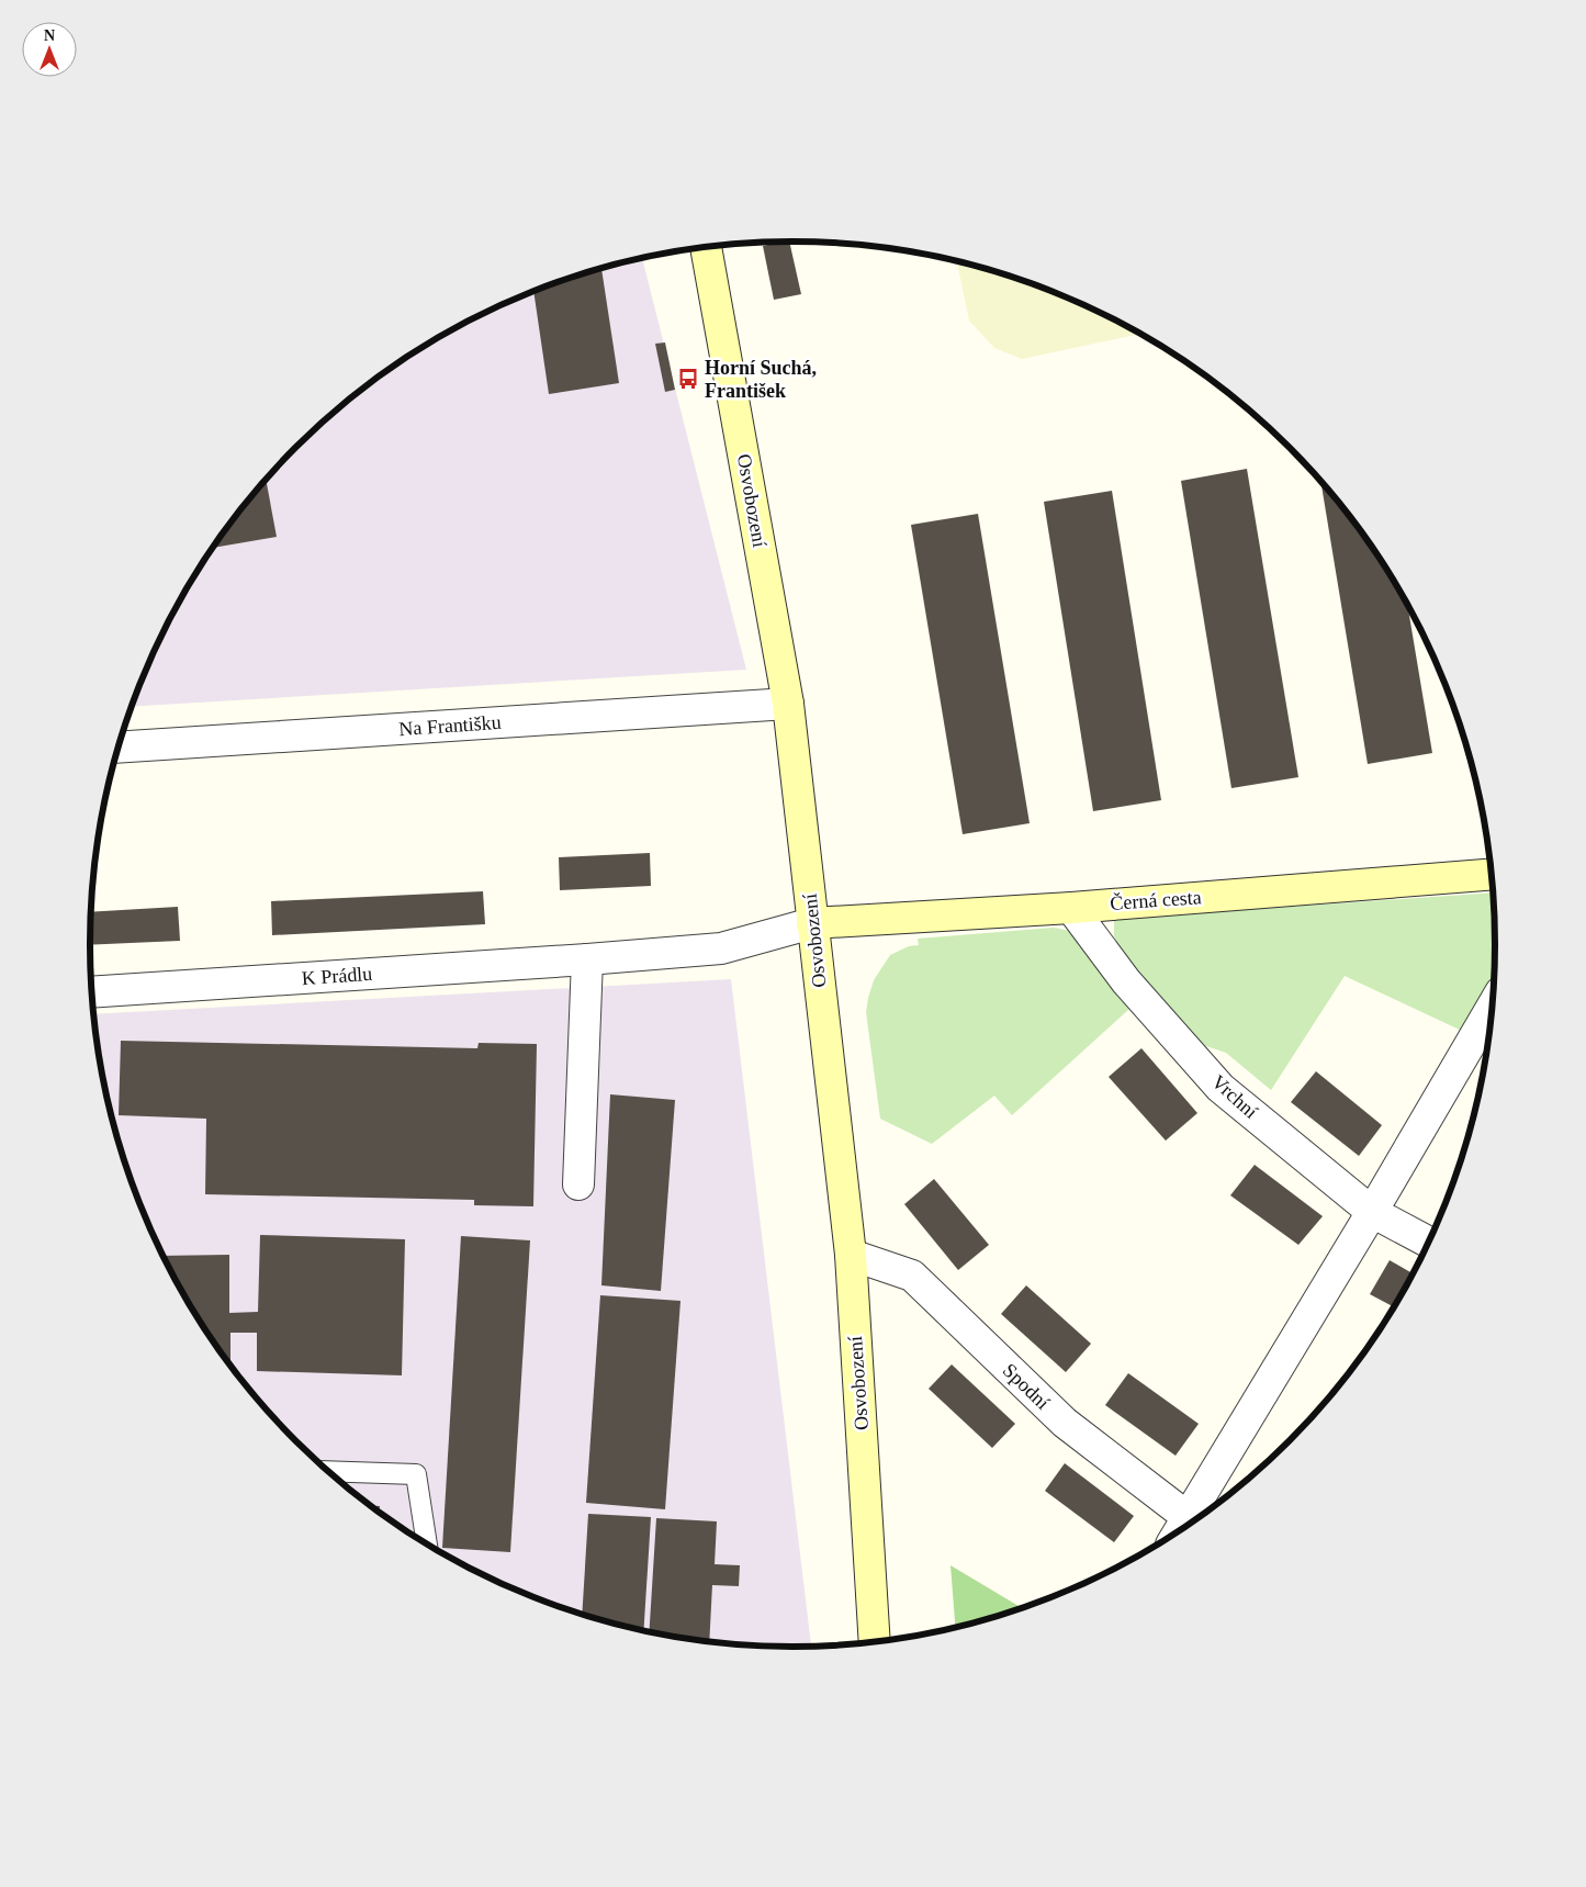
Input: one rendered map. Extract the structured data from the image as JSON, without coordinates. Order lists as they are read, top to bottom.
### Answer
{
  "streets": {
    "main road": ["Osvobození", "Černá cesta"],
    "street": [
      "Na Františku",
      "K Prádlu",
      "Vrchní",
      "Spodní"
    ]
  },
  "crossings": [
    ["Osvobození", "Na Františku"],
    ["Osvobození", "Černá cesta"],
    ["Osvobození", "K Prádlu"],
    ["Osvobození", "Spodní"],
    ["Černá cesta", "K Prádlu"],
    ["Černá cesta", "Vrchní"]
  ],
  "places": {
    "bus stop": ["Horní Suchá, František"]
  },
  "north": "top"
}
